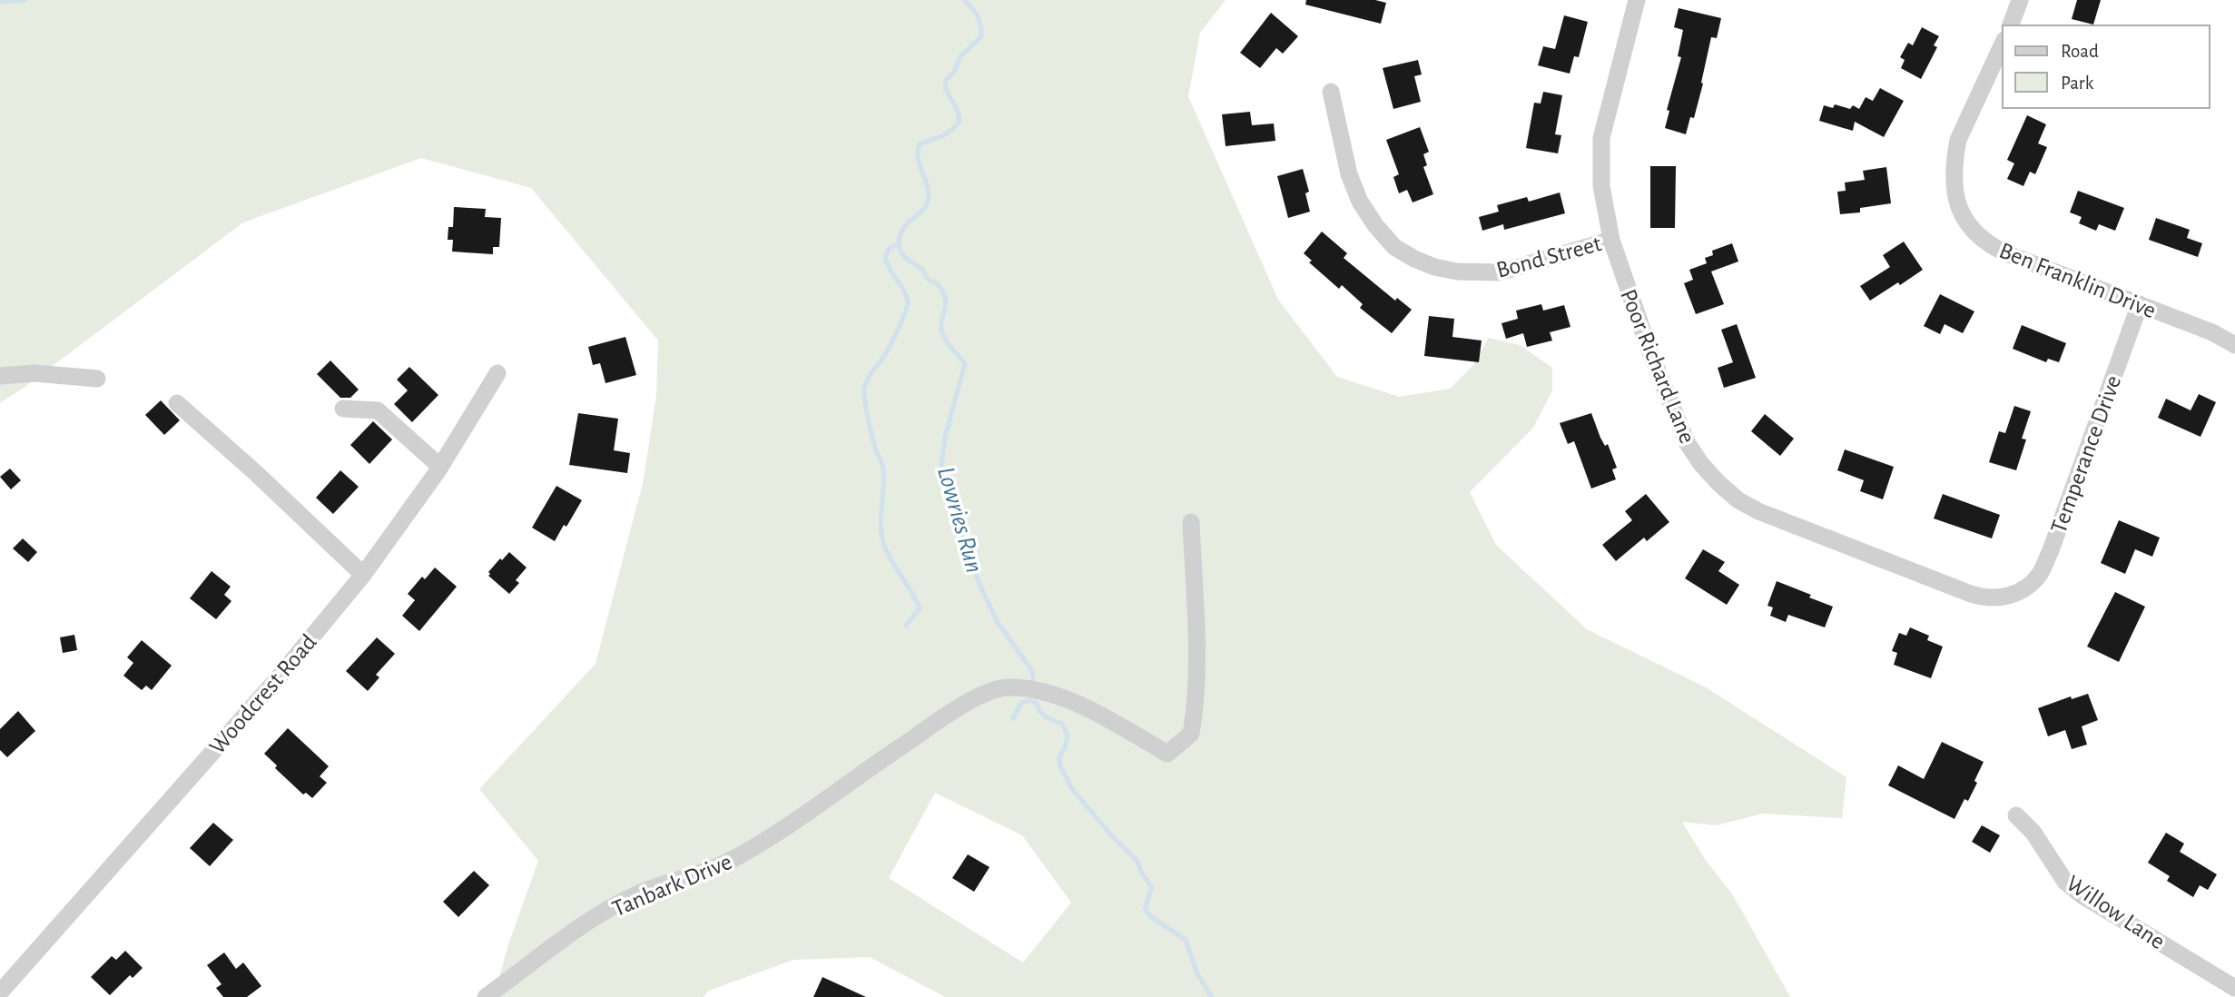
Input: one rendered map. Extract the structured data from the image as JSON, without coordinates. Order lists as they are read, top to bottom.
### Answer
{
  "streets": {
    "street": [
      "Bond Street",
      "Ben Franklin Drive",
      "Poor Richard Lane",
      "Temperance Drive",
      "Woodcrest Road",
      "Tanbark Drive",
      "Willow Lane"
    ]
  },
  "crossings": [
    ["Bond Street", "Poor Richard Lane"],
    ["Ben Franklin Drive", "Temperance Drive"],
    ["Poor Richard Lane", "Temperance Drive"]
  ],
  "water": ["Lowries Run"],
  "legend": ["Road", "Park"]
}
